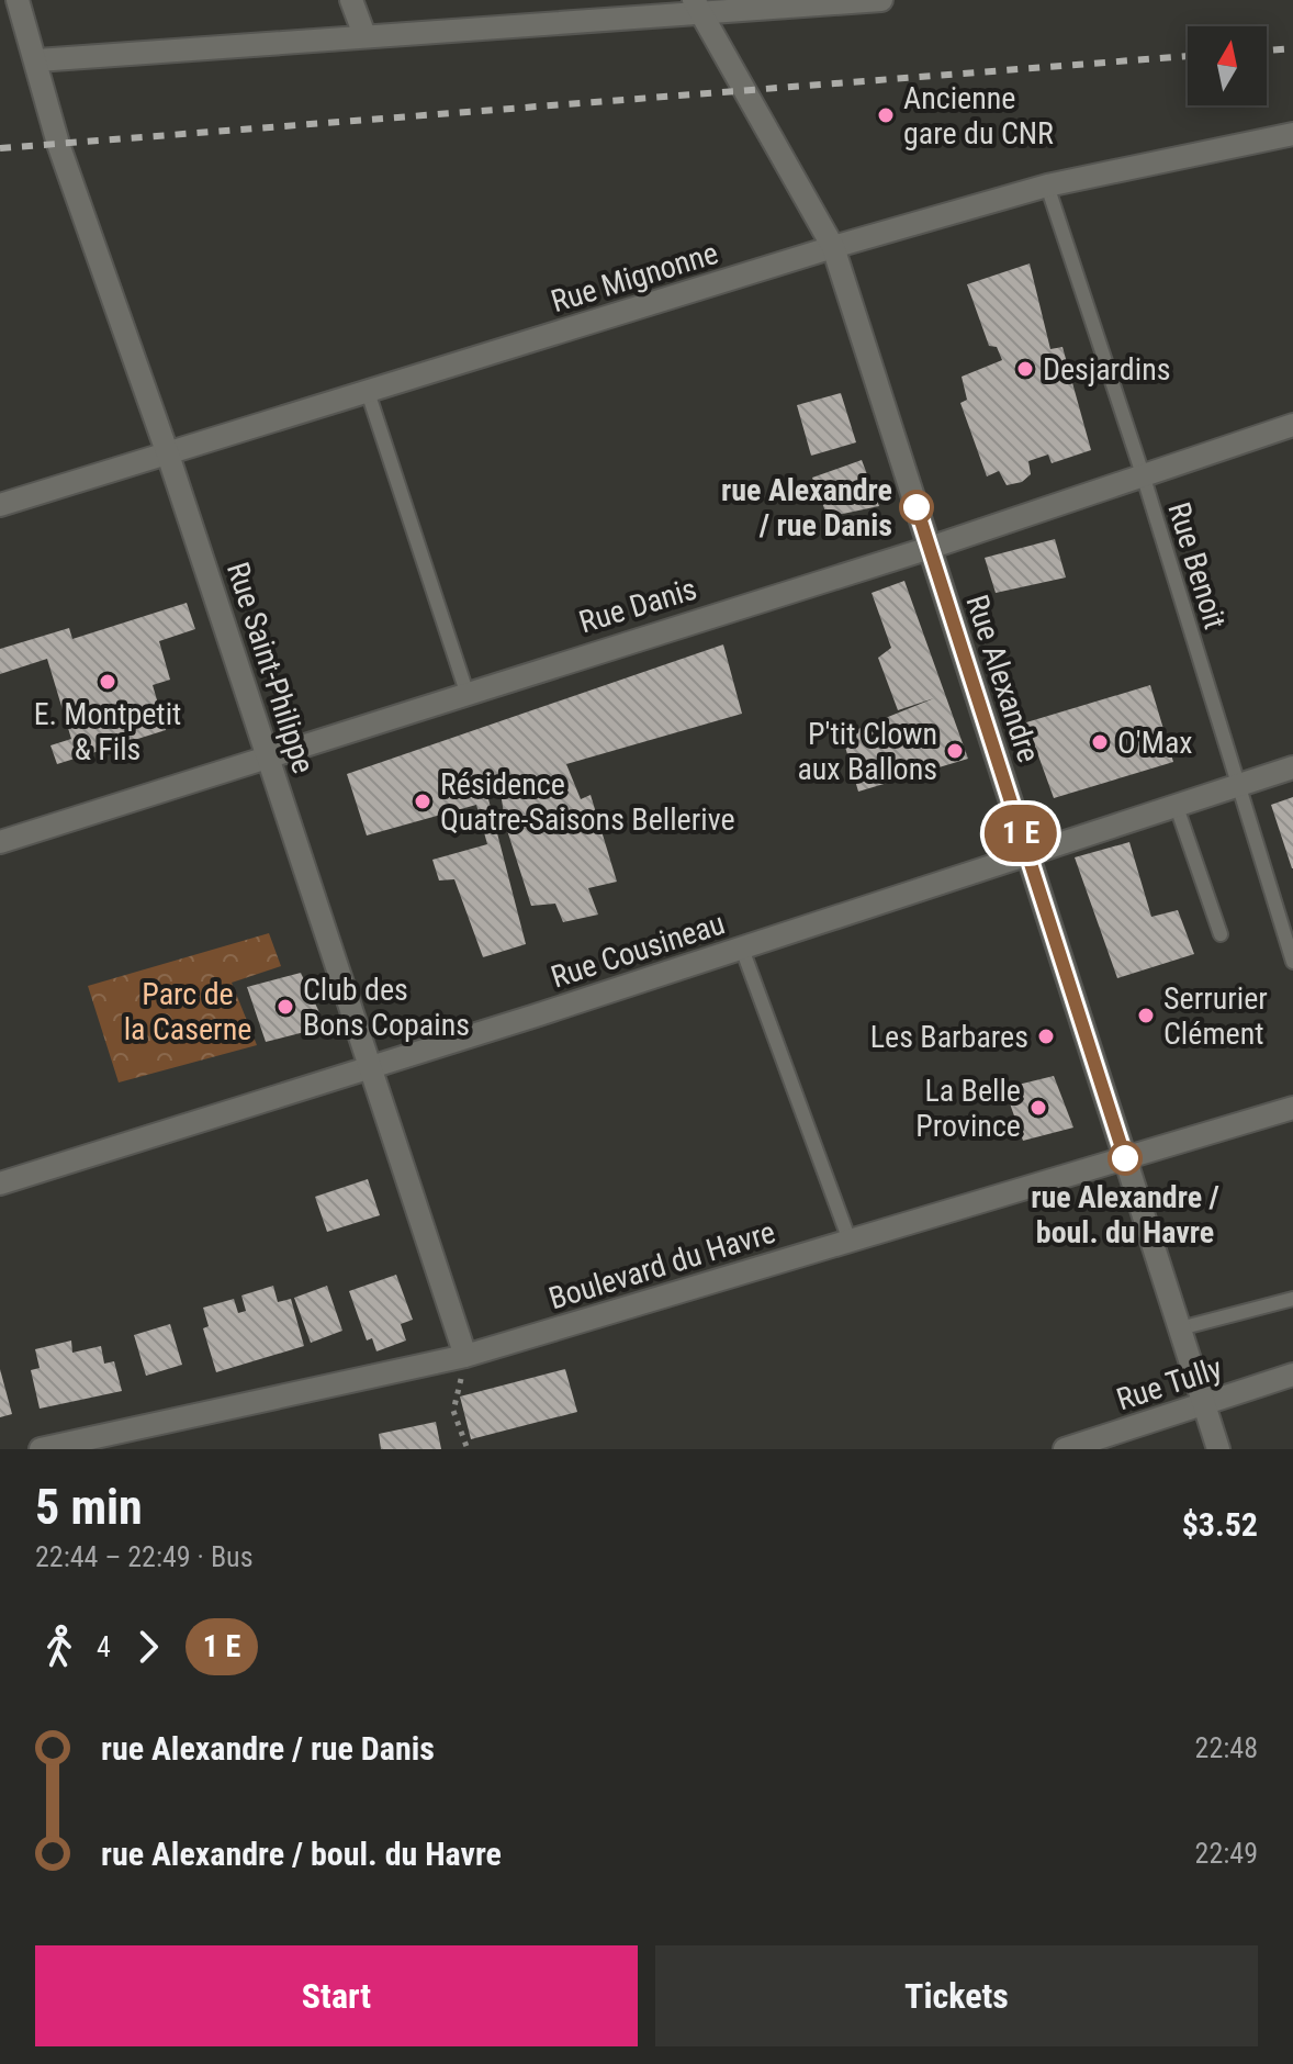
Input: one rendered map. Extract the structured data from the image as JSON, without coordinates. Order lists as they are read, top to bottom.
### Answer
{
  "streets": {
    "street": [
      "Rue Mignonne",
      "Rue Danis",
      "Rue Saint-Philippe",
      "Rue Alexandre",
      "Rue Cousineau",
      "Boulevard du Havre",
      "Rue Tully"
    ],
    "lane": ["Rue Benoit"]
  },
  "crossings": [
    ["Rue Mignonne", "Rue Benoit"],
    ["Rue Mignonne", "Rue Saint-Philippe"],
    ["Rue Mignonne", "Rue Alexandre"],
    ["Rue Benoit", "Rue Danis"],
    ["Rue Benoit", "Rue Cousineau"],
    ["Rue Danis", "Rue Saint-Philippe"],
    ["Rue Danis", "Rue Alexandre"],
    ["Rue Saint-Philippe", "Rue Cousineau"],
    ["Rue Saint-Philippe", "Boulevard du Havre"],
    ["Rue Alexandre", "Rue Cousineau"],
    ["Rue Alexandre", "Boulevard du Havre"],
    ["Rue Alexandre", "Rue Tully"]
  ],
  "parks": ["Parc de la Caserne"],
  "places": [
    "Ancienne gare du CNR",
    "Desjardins",
    "rue Alexandre / rue Danis",
    "E. Montpetit & Fils",
    "O'Max",
    "P'tit Clown aux Ballons",
    "Résidence Quatre-Saisons Bellerive",
    "Club des Bons Copains",
    "Serrurier Clément",
    "Les Barbares",
    "La Belle Province",
    "rue Alexandre / boul. du Havre"
  ],
  "north": "top",
  "page": {
    "on_map": "1 E",
    "heading": ["5 min", "22:44 – 22:49 · Bus", "$3.52"],
    "legs": ["4", "1 E"],
    "list": [
      {
        "name": "rue Alexandre / rue Danis",
        "value": "22:48"
      },
      {
        "name": "rue Alexandre / boul. du Havre",
        "value": "22:49"
      }
    ],
    "buttons": ["Start", "Tickets"]
  }
}
